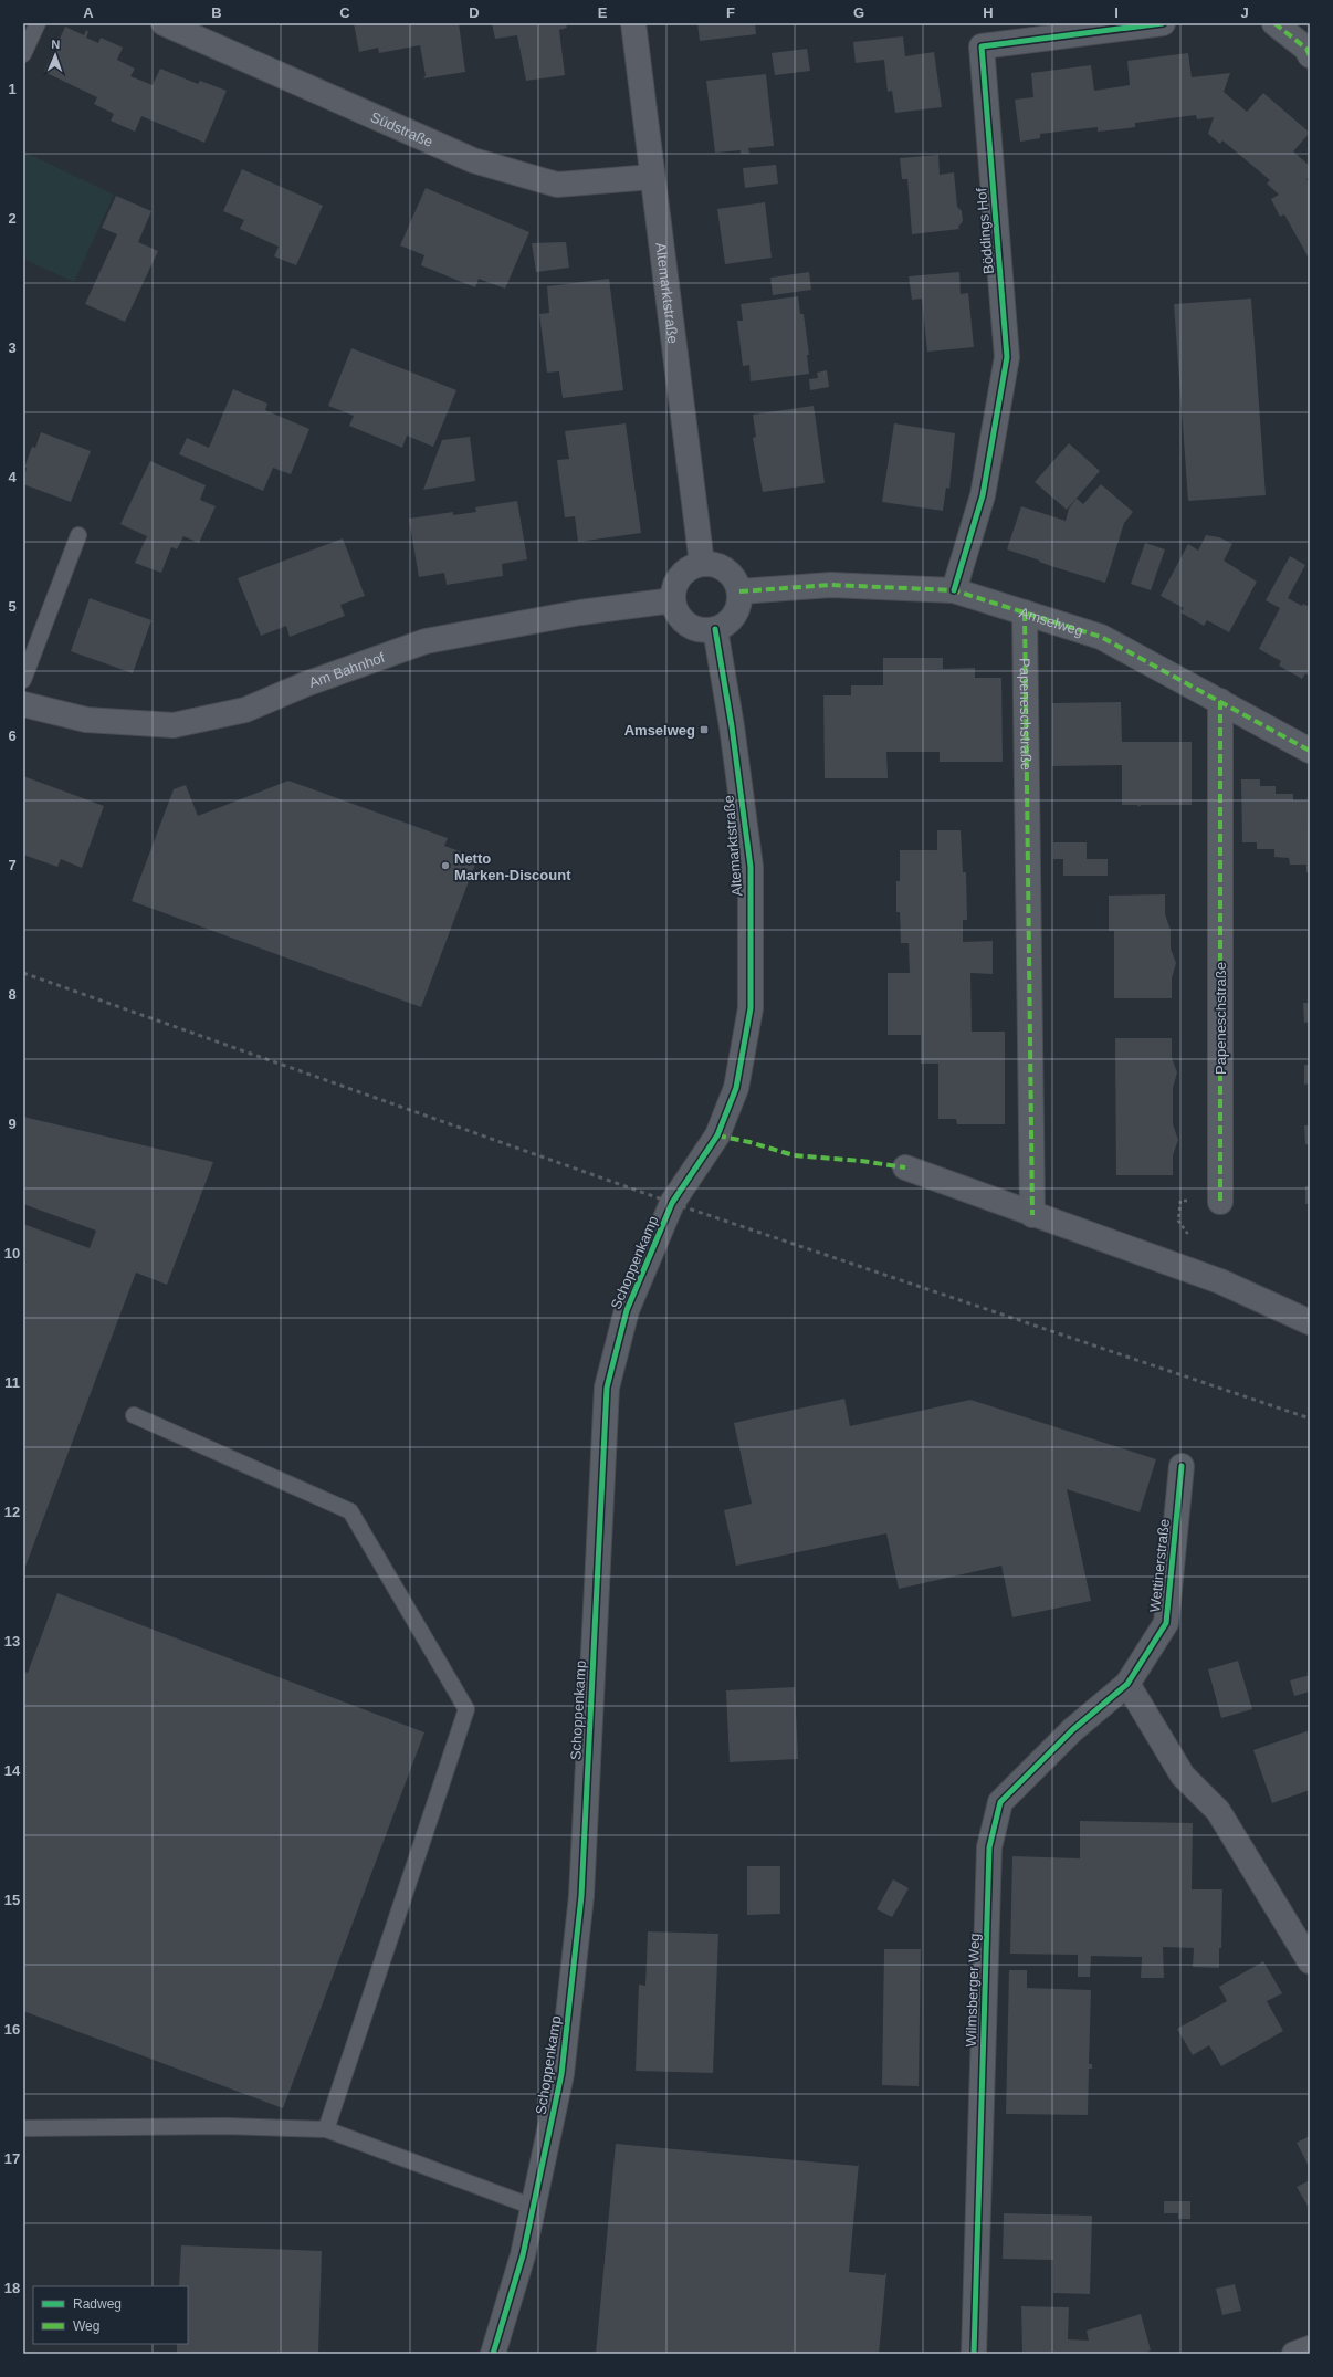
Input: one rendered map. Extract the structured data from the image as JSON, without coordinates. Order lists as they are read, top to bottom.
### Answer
{
  "streets": {
    "street": [
      "Südstraße",
      "Böddings Hof",
      "Altemarktstraße",
      "Amselweg",
      "Am Bahnhof",
      "Papeneschstraße",
      "Schoppenkamp",
      "Wettinerstraße",
      "Wilmsberger Weg"
    ]
  },
  "crossings": [
    ["Südstraße", "Altemarktstraße"],
    ["Böddings Hof", "Amselweg"],
    ["Altemarktstraße", "Amselweg"],
    ["Altemarktstraße", "Am Bahnhof"],
    ["Altemarktstraße", "Schoppenkamp"],
    ["Amselweg", "Am Bahnhof"],
    ["Amselweg", "Papeneschstraße"],
    ["Wettinerstraße", "Wilmsberger Weg"]
  ],
  "places": {
    "transit": ["Amselweg"],
    "other": ["Netto Marken-Discount"]
  },
  "legend": ["Radweg", "Weg"],
  "north": "top",
  "grid": {
    "columns": [
      "A",
      "B",
      "C",
      "D",
      "E",
      "F",
      "G",
      "H",
      "I",
      "J"
    ],
    "rows": [
      "1",
      "2",
      "3",
      "4",
      "5",
      "6",
      "7",
      "8",
      "9",
      "10",
      "11",
      "12",
      "13",
      "14",
      "15",
      "16",
      "17",
      "18"
    ]
  }
}
